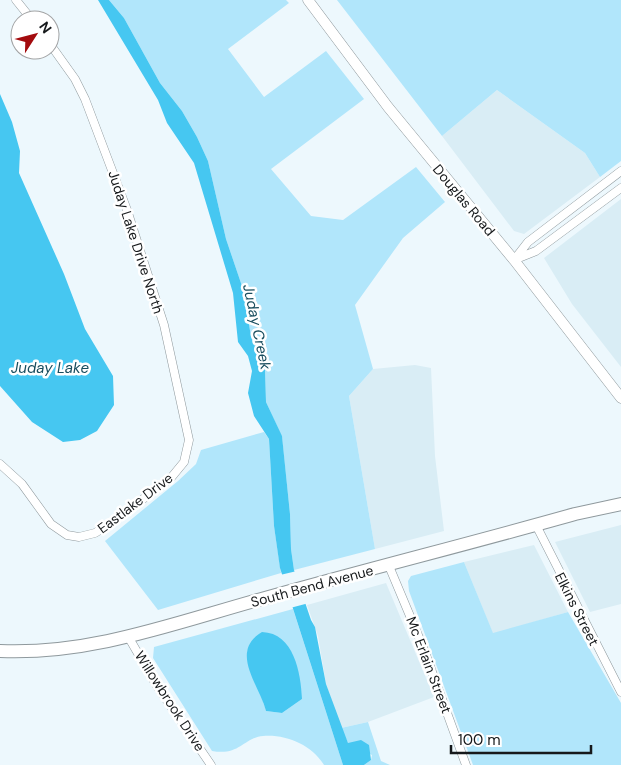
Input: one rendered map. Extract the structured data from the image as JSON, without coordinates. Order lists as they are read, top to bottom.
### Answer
{
  "streets": {
    "main road": ["South Bend Avenue"],
    "street": [
      "Douglas Road",
      "Juday Lake Drive North",
      "Eastlake Drive",
      "Elkins Street",
      "Mc Erlain Street",
      "Willowbrook Drive"
    ]
  },
  "crossings": [
    ["Juday Lake Drive North", "Eastlake Drive"],
    ["South Bend Avenue", "Elkins Street"],
    ["South Bend Avenue", "Mc Erlain Street"],
    ["South Bend Avenue", "Willowbrook Drive"]
  ],
  "water": ["Juday Creek", "Juday Lake"],
  "scale_bar": "100 m",
  "north": "top right"
}
